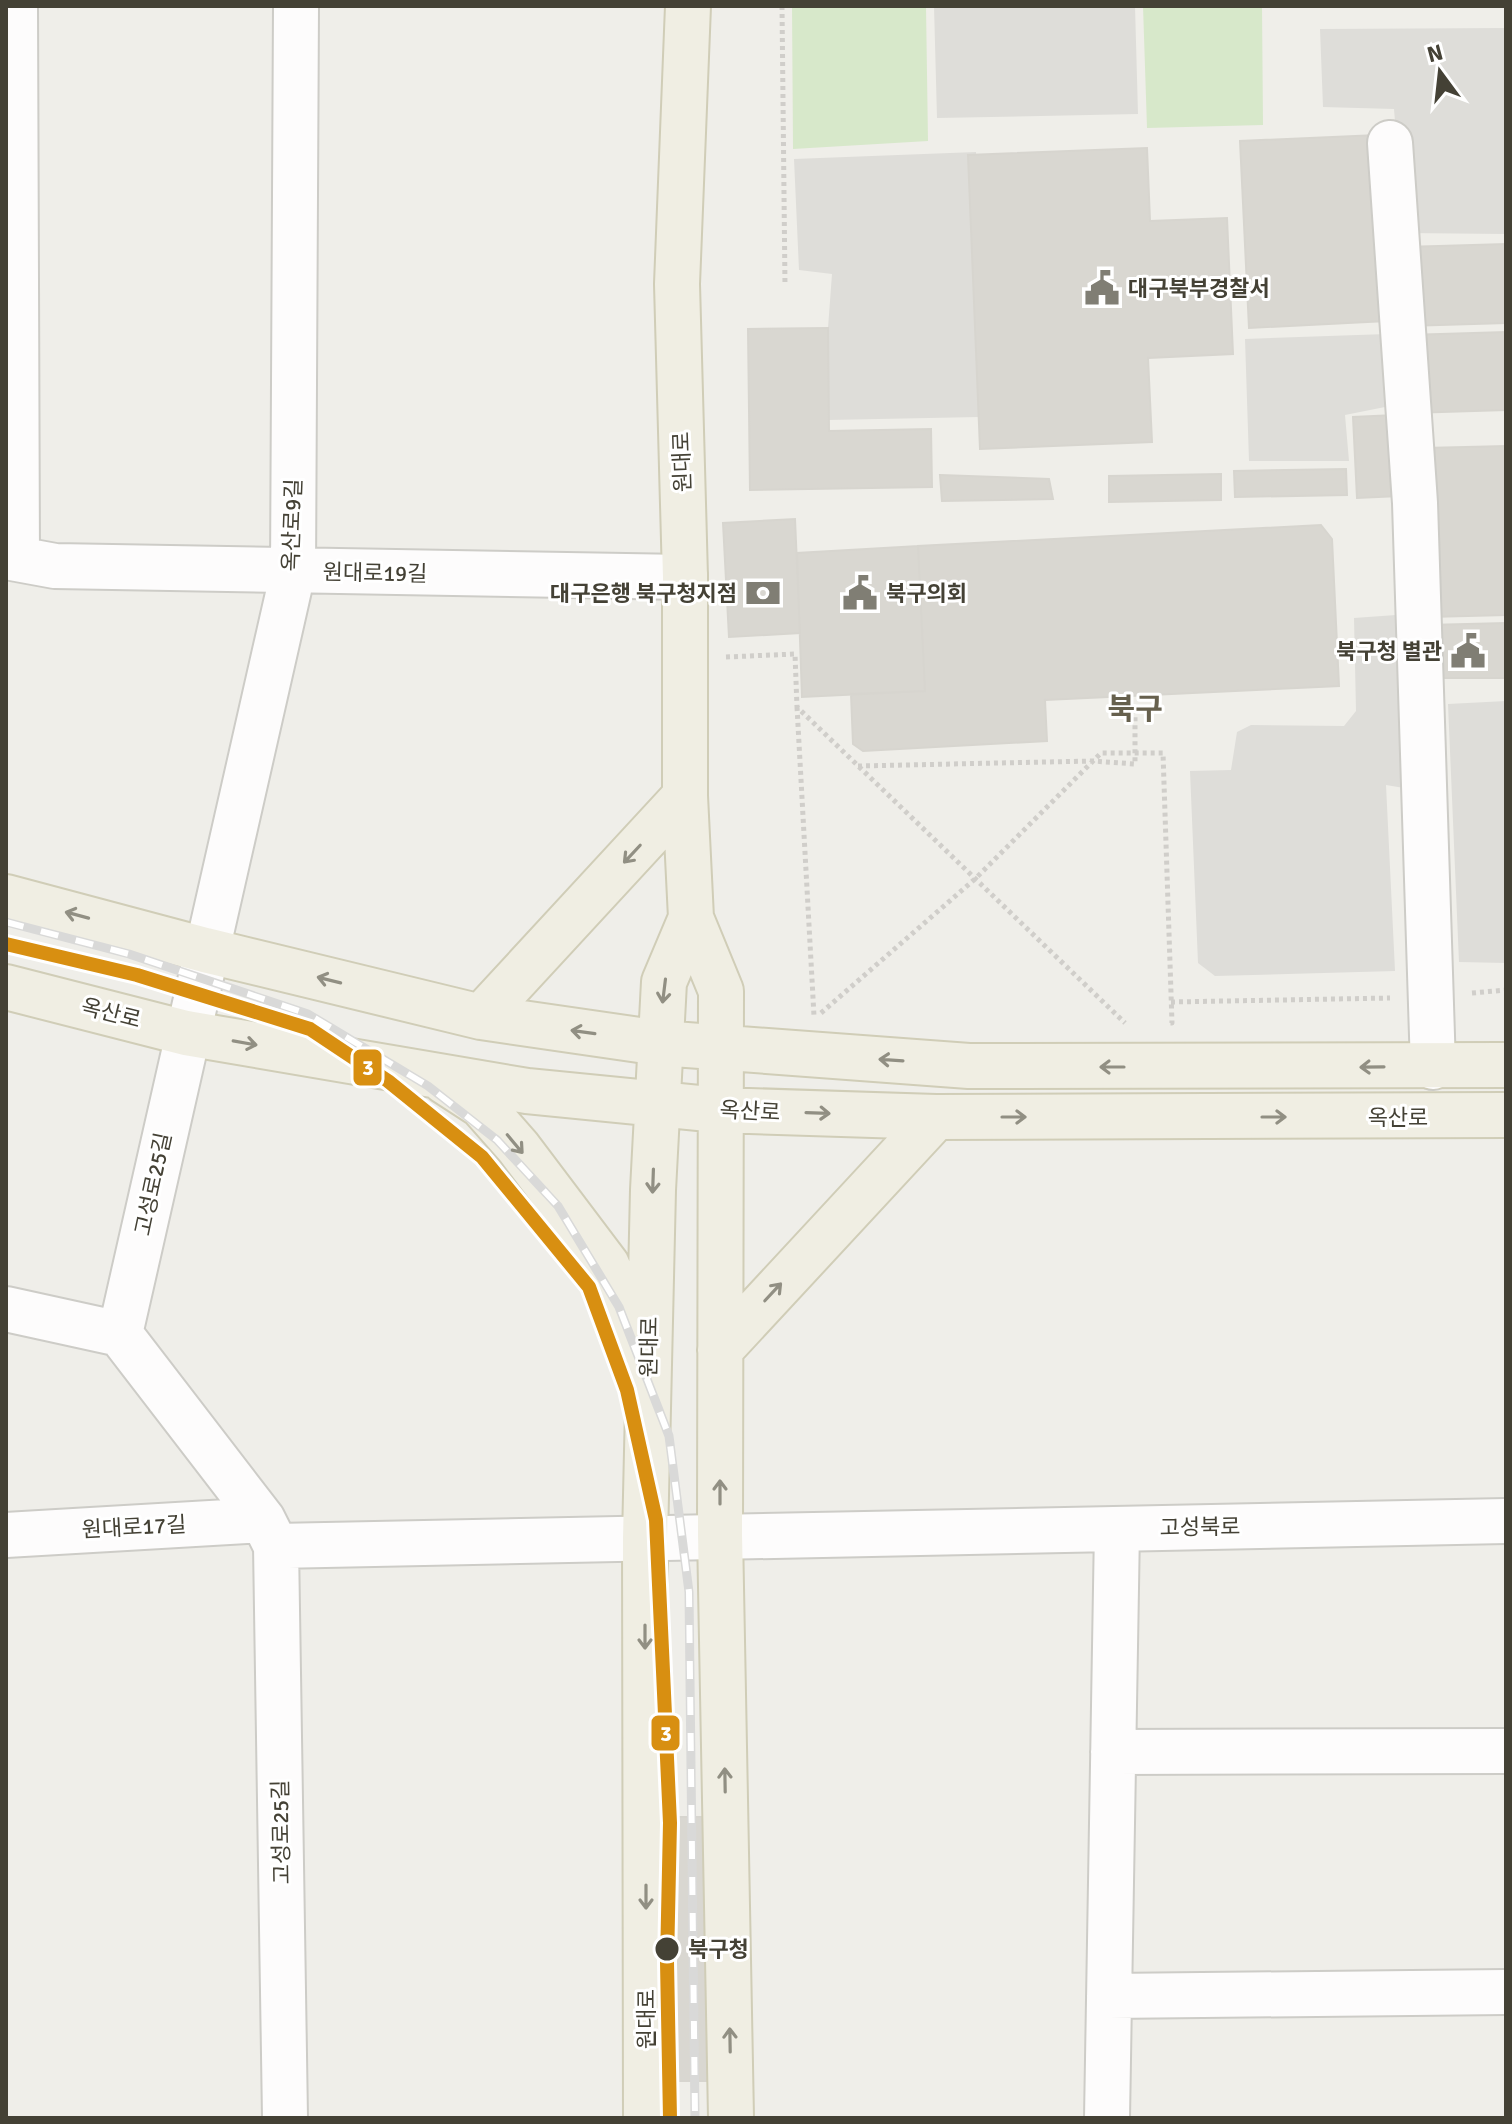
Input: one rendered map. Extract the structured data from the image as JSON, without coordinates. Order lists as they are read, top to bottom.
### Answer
{
  "streets": {
    "main road": ["원대로", "옥산로"],
    "street": [
      "옥산로9길",
      "원대로19길",
      "고성로25길",
      "원대로17길",
      "고성북로"
    ]
  },
  "crossings": [
    ["원대로", "원대로19길"],
    ["원대로", "옥산로"],
    ["원대로", "고성북로"],
    ["옥산로9길", "원대로19길"],
    ["옥산로9길", "옥산로"],
    ["옥산로9길", "고성로25길"],
    ["옥산로", "고성로25길"],
    ["고성로25길", "원대로17길"]
  ],
  "districts": ["북구"],
  "places": {
    "public building": ["대구북부경찰서", "북구의회", "북구청 별관"],
    "bank": ["대구은행 북구청지점"],
    "other": ["북구청"]
  },
  "lines": ["transit line 3"],
  "north": "top"
}
